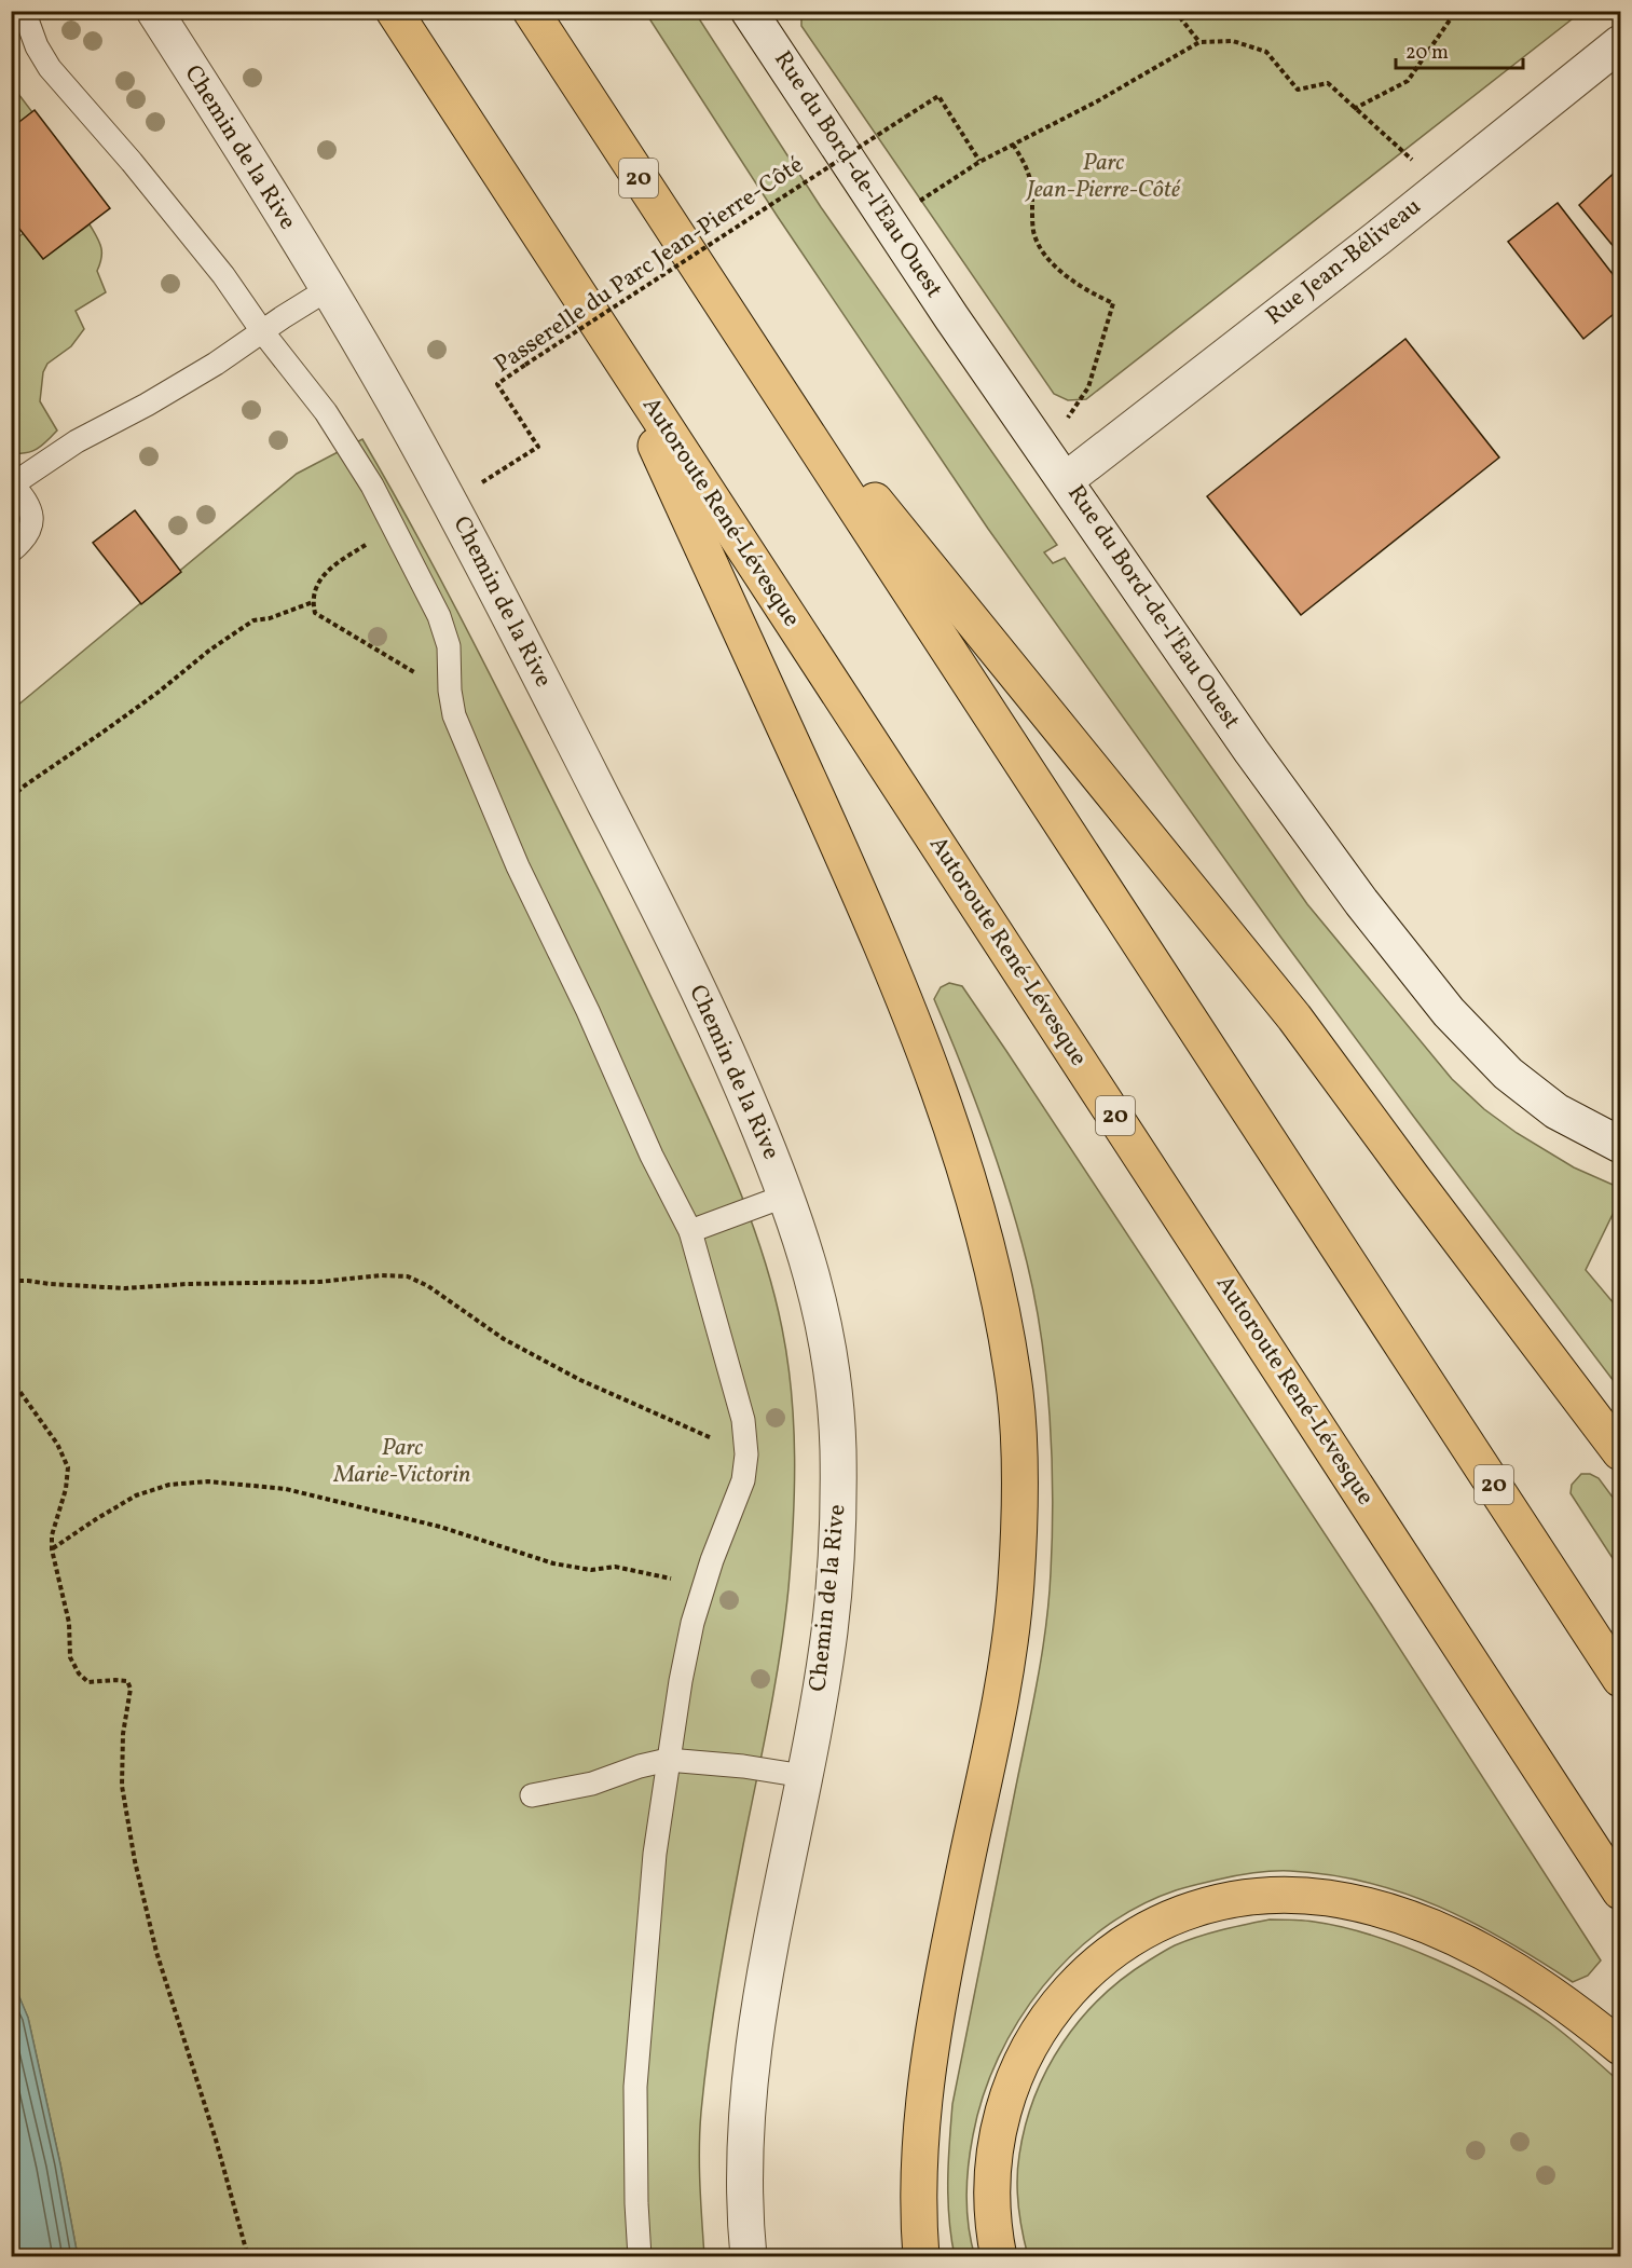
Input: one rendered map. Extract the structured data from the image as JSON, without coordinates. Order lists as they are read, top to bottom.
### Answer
{
  "streets": {
    "highway": ["20", "Autoroute René-Lévesque"],
    "street": ["Chemin de la Rive", "Rue du Bord-de-l'Eau Ouest", "Rue Jean-Béliveau"],
    "path": ["Passerelle du Parc Jean-Pierre-Côté"]
  },
  "crossings": [
    ["Rue du Bord-de-l'Eau Ouest", "Rue Jean-Béliveau"]
  ],
  "parks": ["Parc Jean-Pierre-Côté", "Parc Marie-Victorin"],
  "scale_bar": "20 m"
}
